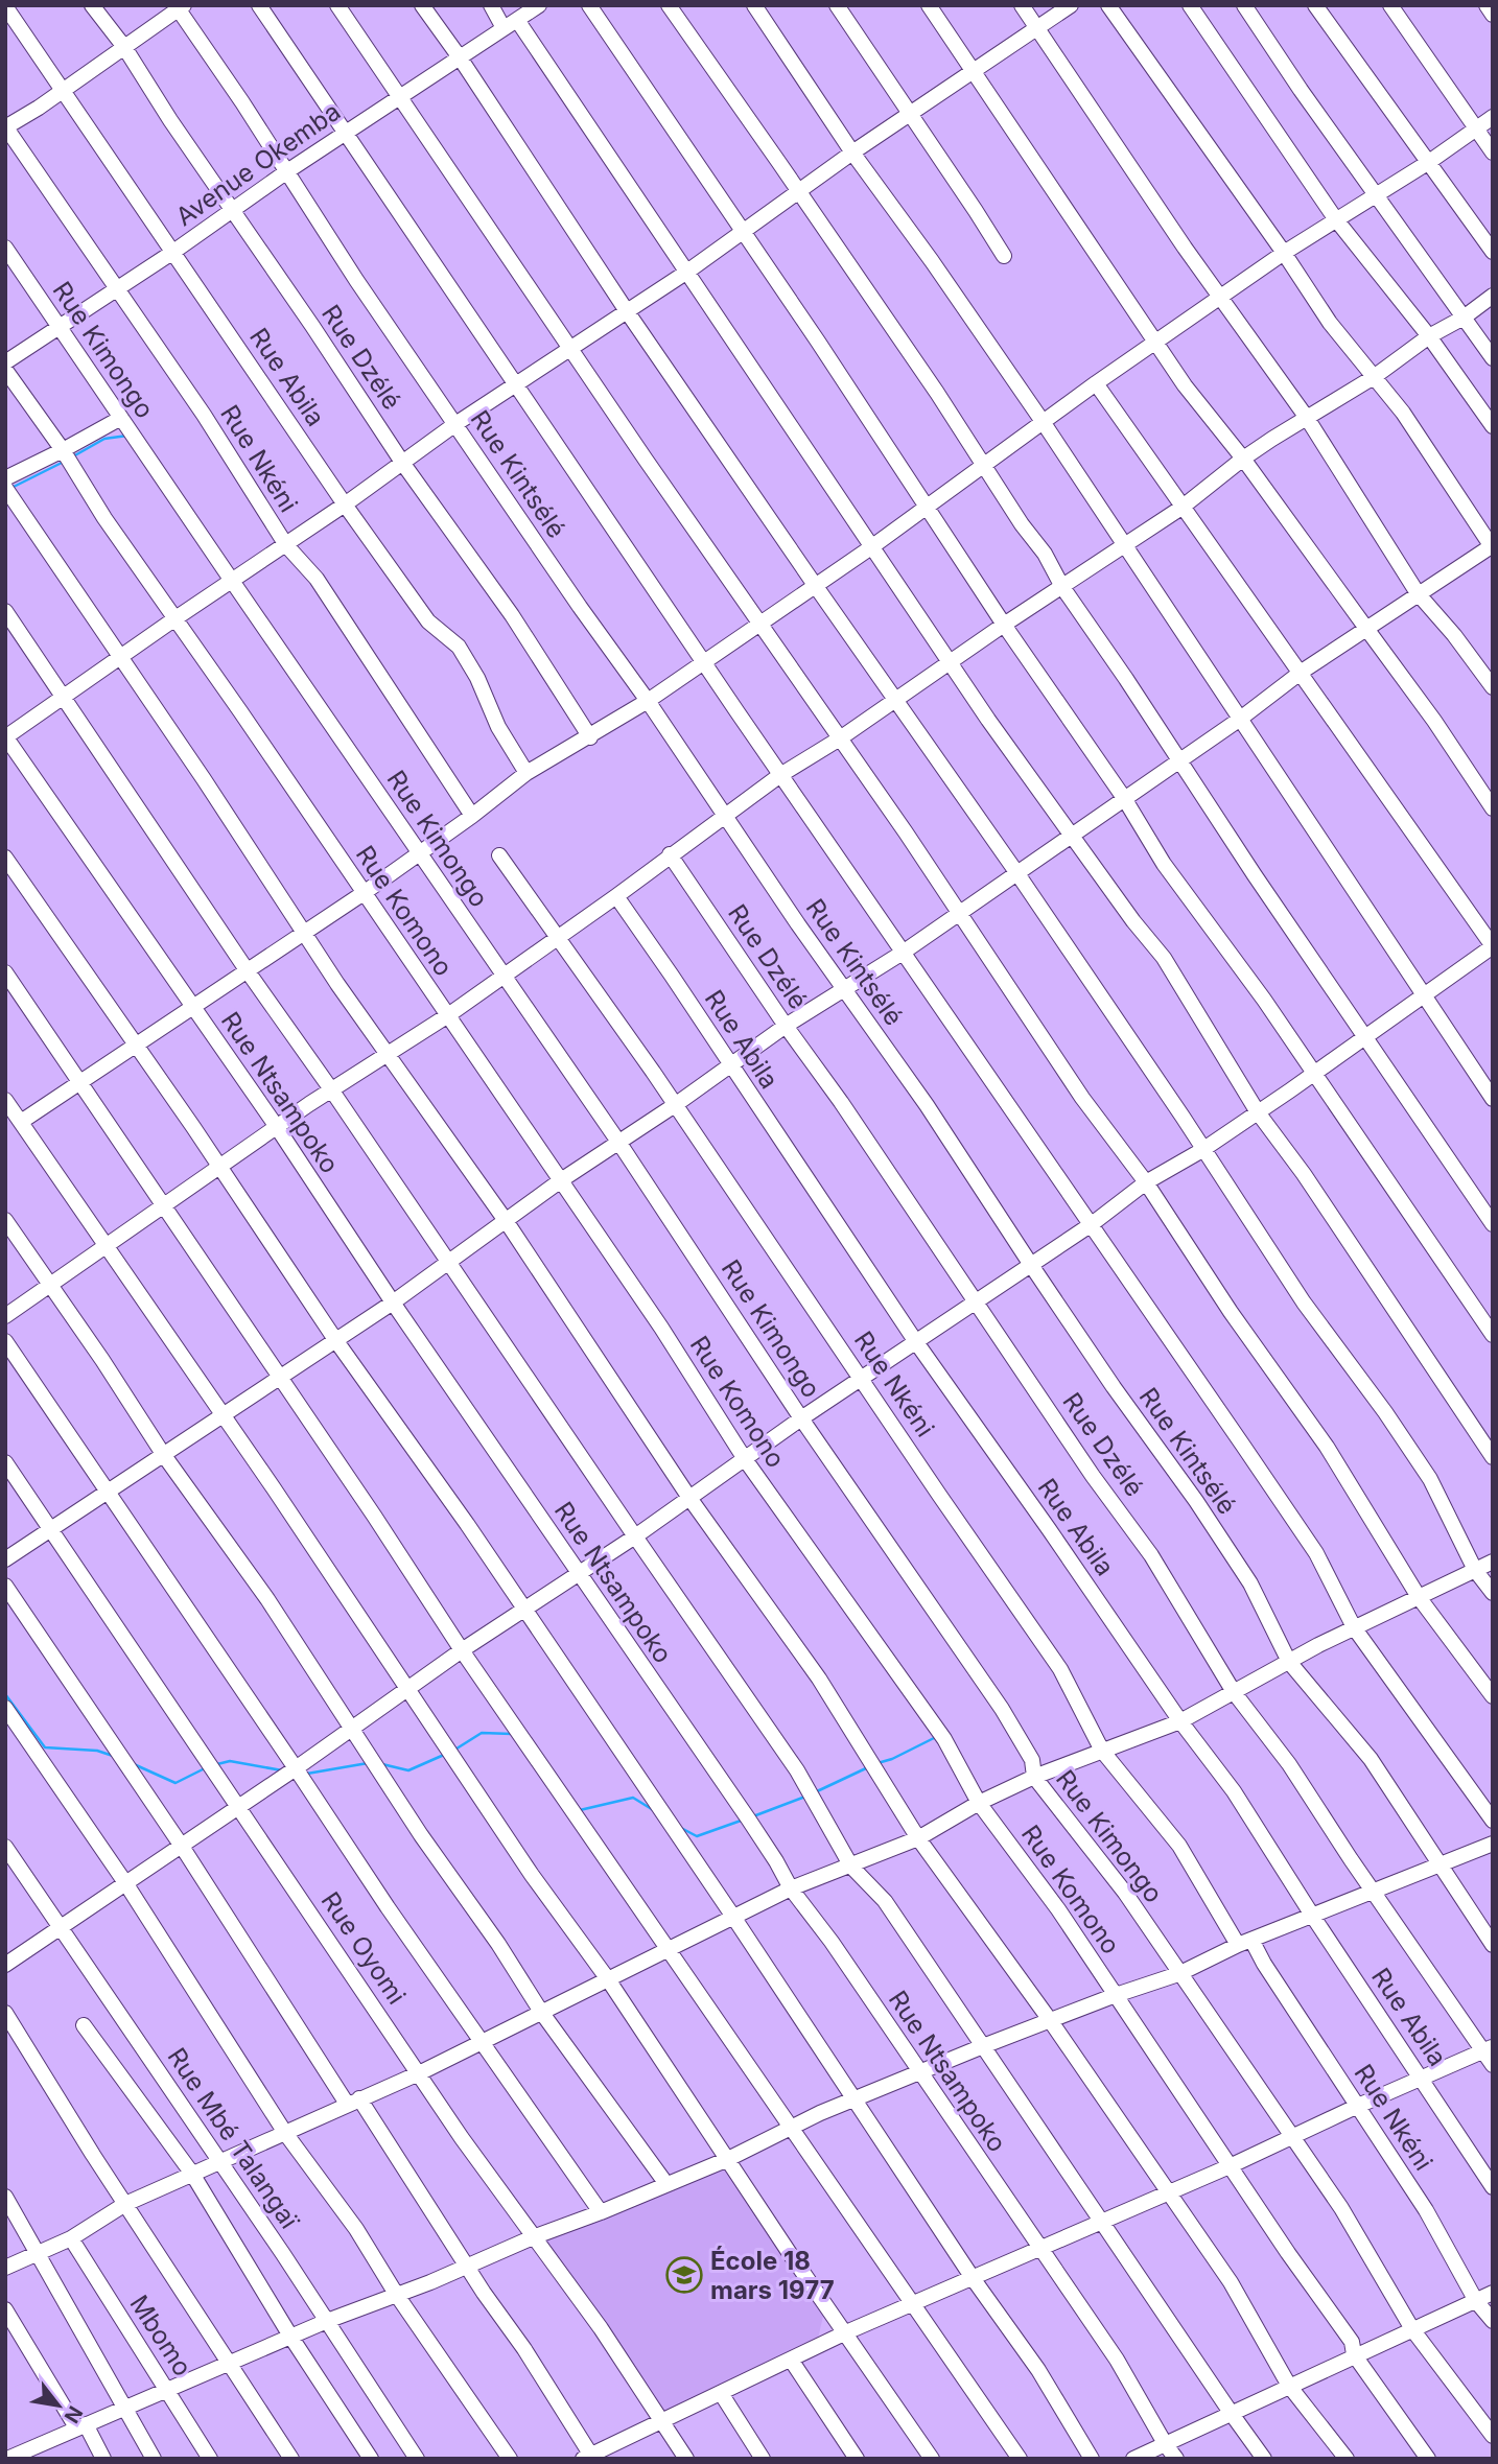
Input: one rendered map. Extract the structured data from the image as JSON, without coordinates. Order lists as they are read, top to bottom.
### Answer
{
  "streets": {
    "street": [
      "Avenue Okemba",
      "Rue Kimongo",
      "Rue Dzélé",
      "Rue Abila",
      "Rue Nkéni",
      "Rue Kintsélé",
      "Rue Komono",
      "Rue Ntsampoko",
      "Rue Oyomi",
      "Rue Mbé Talangaï",
      "Mbomo"
    ]
  },
  "crossings": [
    ["Avenue Okemba", "Rue Kimongo"],
    ["Avenue Okemba", "Rue Dzélé"],
    ["Avenue Okemba", "Rue Abila"],
    ["Avenue Okemba", "Rue Nkéni"],
    ["Avenue Okemba", "Rue Kintsélé"]
  ],
  "places": {
    "school or university": ["École 18 mars 1977"]
  },
  "north": "bottom right"
}
